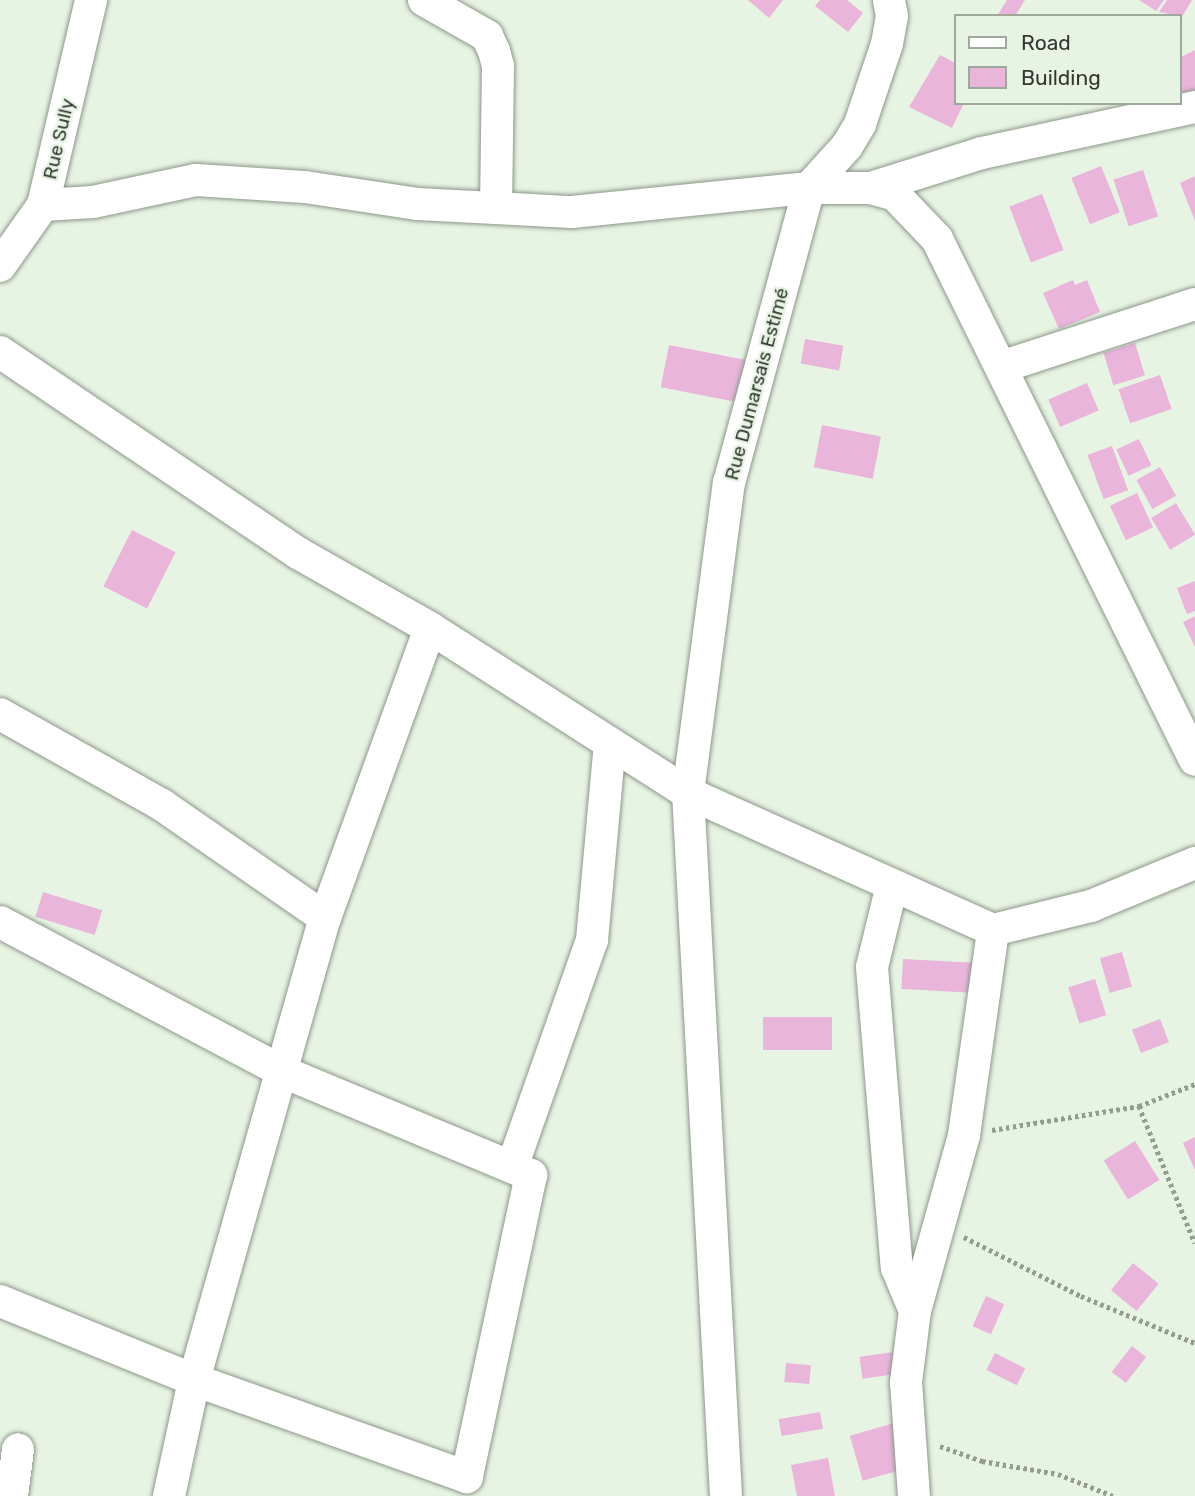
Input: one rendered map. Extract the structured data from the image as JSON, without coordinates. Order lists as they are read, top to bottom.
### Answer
{
  "streets": {
    "street": ["Rue Sully", "Rue Dumarsais Estimé"]
  },
  "legend": ["Road", "Building"]
}
